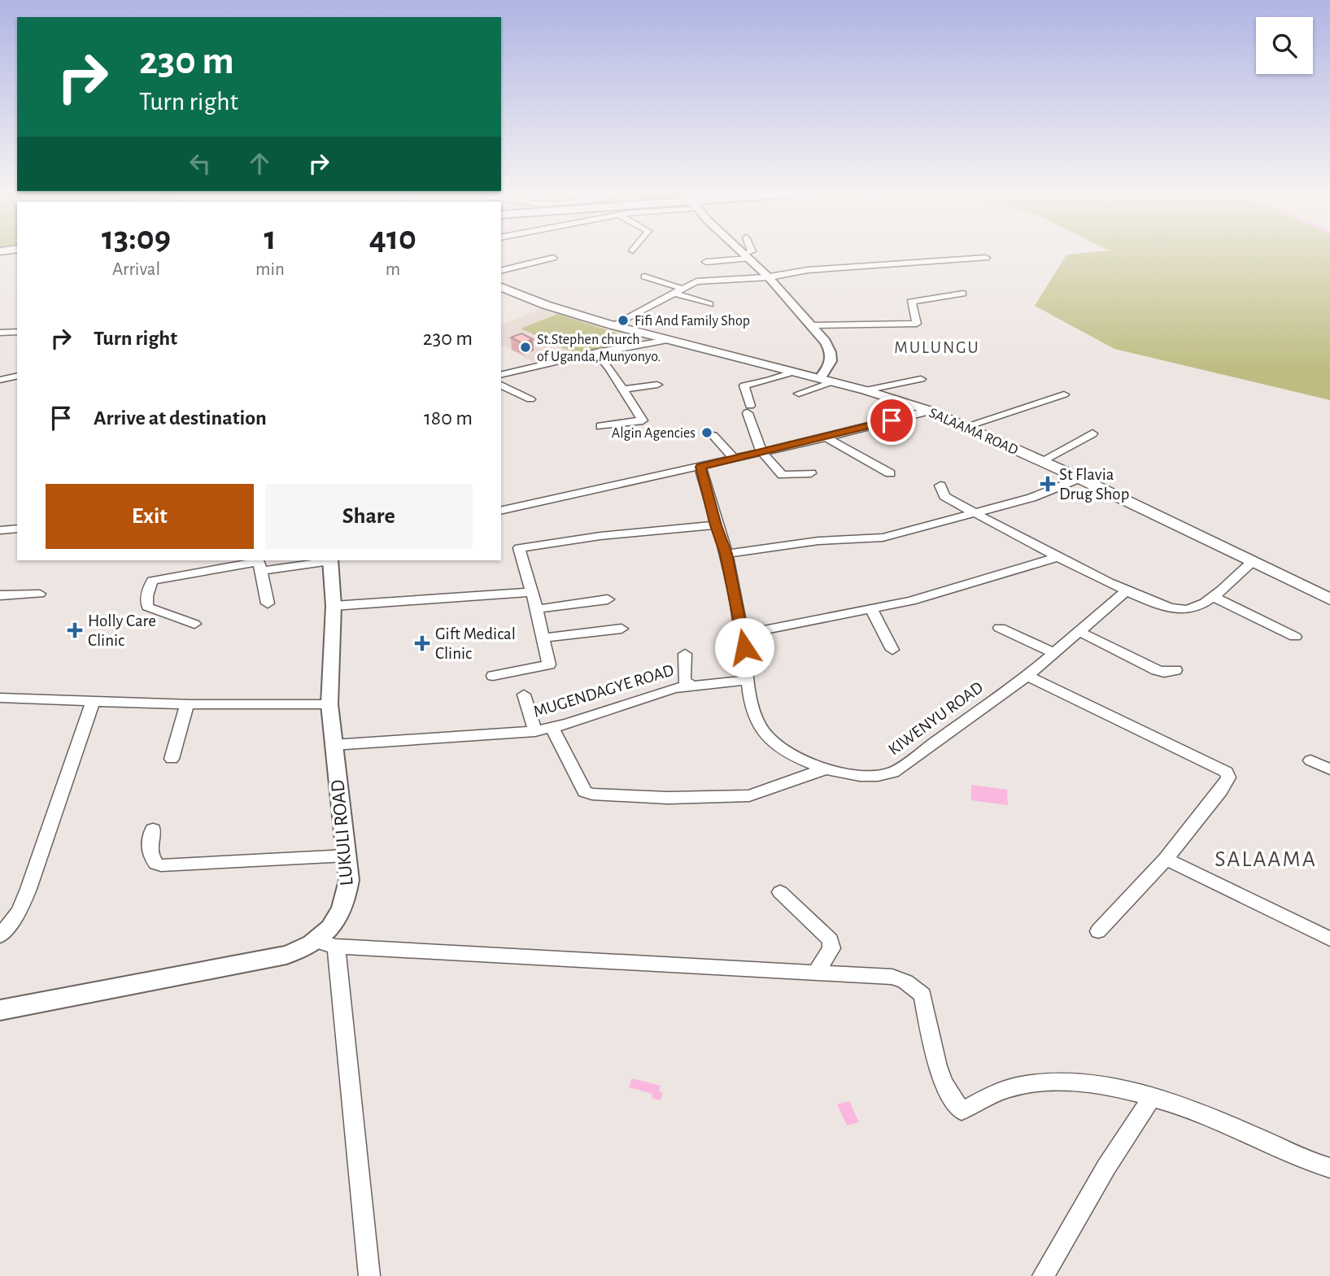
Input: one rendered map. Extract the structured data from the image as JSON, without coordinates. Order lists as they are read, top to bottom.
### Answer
{
  "streets": {
    "main road": ["SALAAMA ROAD"],
    "street": ["MUGENDAGYE ROAD", "KIWENYU ROAD", "LUKULI ROAD"]
  },
  "crossings": [
    ["MUGENDAGYE ROAD", "KIWENYU ROAD"],
    ["MUGENDAGYE ROAD", "LUKULI ROAD"]
  ],
  "districts": ["MULUNGU", "SALAAMA"],
  "places": {
    "other": ["Fifi And Family Shop", "St.Stephen church of Uganda,Munyonyo.", "Algin Agencies"],
    "health": ["St Flavia Drug Shop", "Holly Care Clinic", "Gift Medical Clinic"]
  },
  "page": {
    "turn": ["230 m", "Turn right"],
    "eta": [
      "13:09",
      "Arrival",
      "1",
      "min",
      "410",
      "m"
    ],
    "list": [
      {
        "name": "Turn right",
        "value": "230 m"
      },
      {
        "name": "Arrive at destination",
        "value": "180 m"
      }
    ],
    "buttons": ["Exit", "Share"]
  }
}
